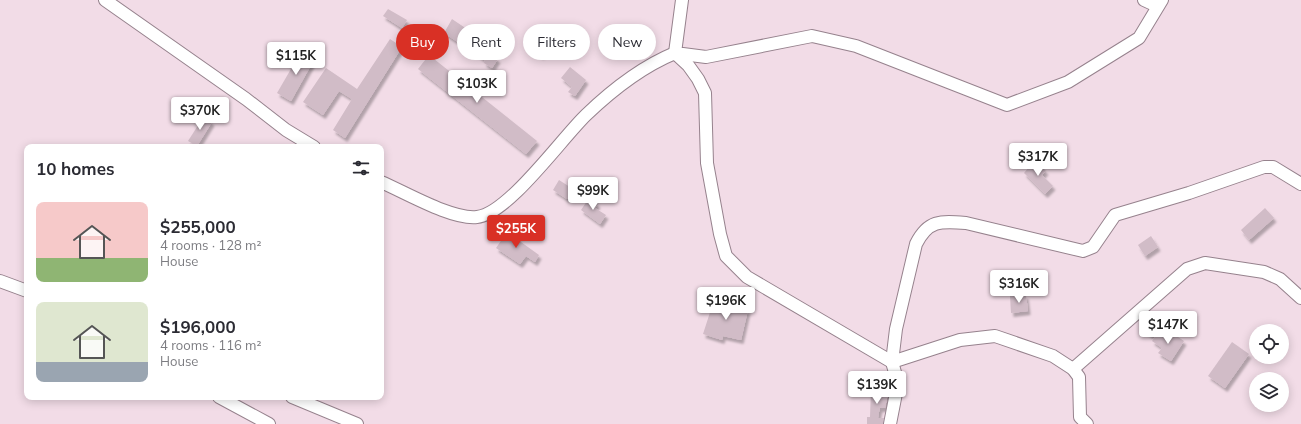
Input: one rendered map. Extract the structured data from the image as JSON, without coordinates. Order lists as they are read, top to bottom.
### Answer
{
  "page": {
    "chip": [
      "Buy",
      "Rent",
      "Filters",
      "New"
    ],
    "price": [
      "$115K",
      "$103K",
      "$370K",
      "$317K",
      "$99K",
      "$255K",
      "$316K",
      "$196K",
      "$147K",
      "$139K"
    ],
    "heading": "10 homes",
    "list": [
      {
        "name": "$255,000",
        "note": "4 rooms · 128 m² · House"
      },
      {
        "name": "$196,000",
        "note": "4 rooms · 116 m² · House"
      }
    ]
  }
}
